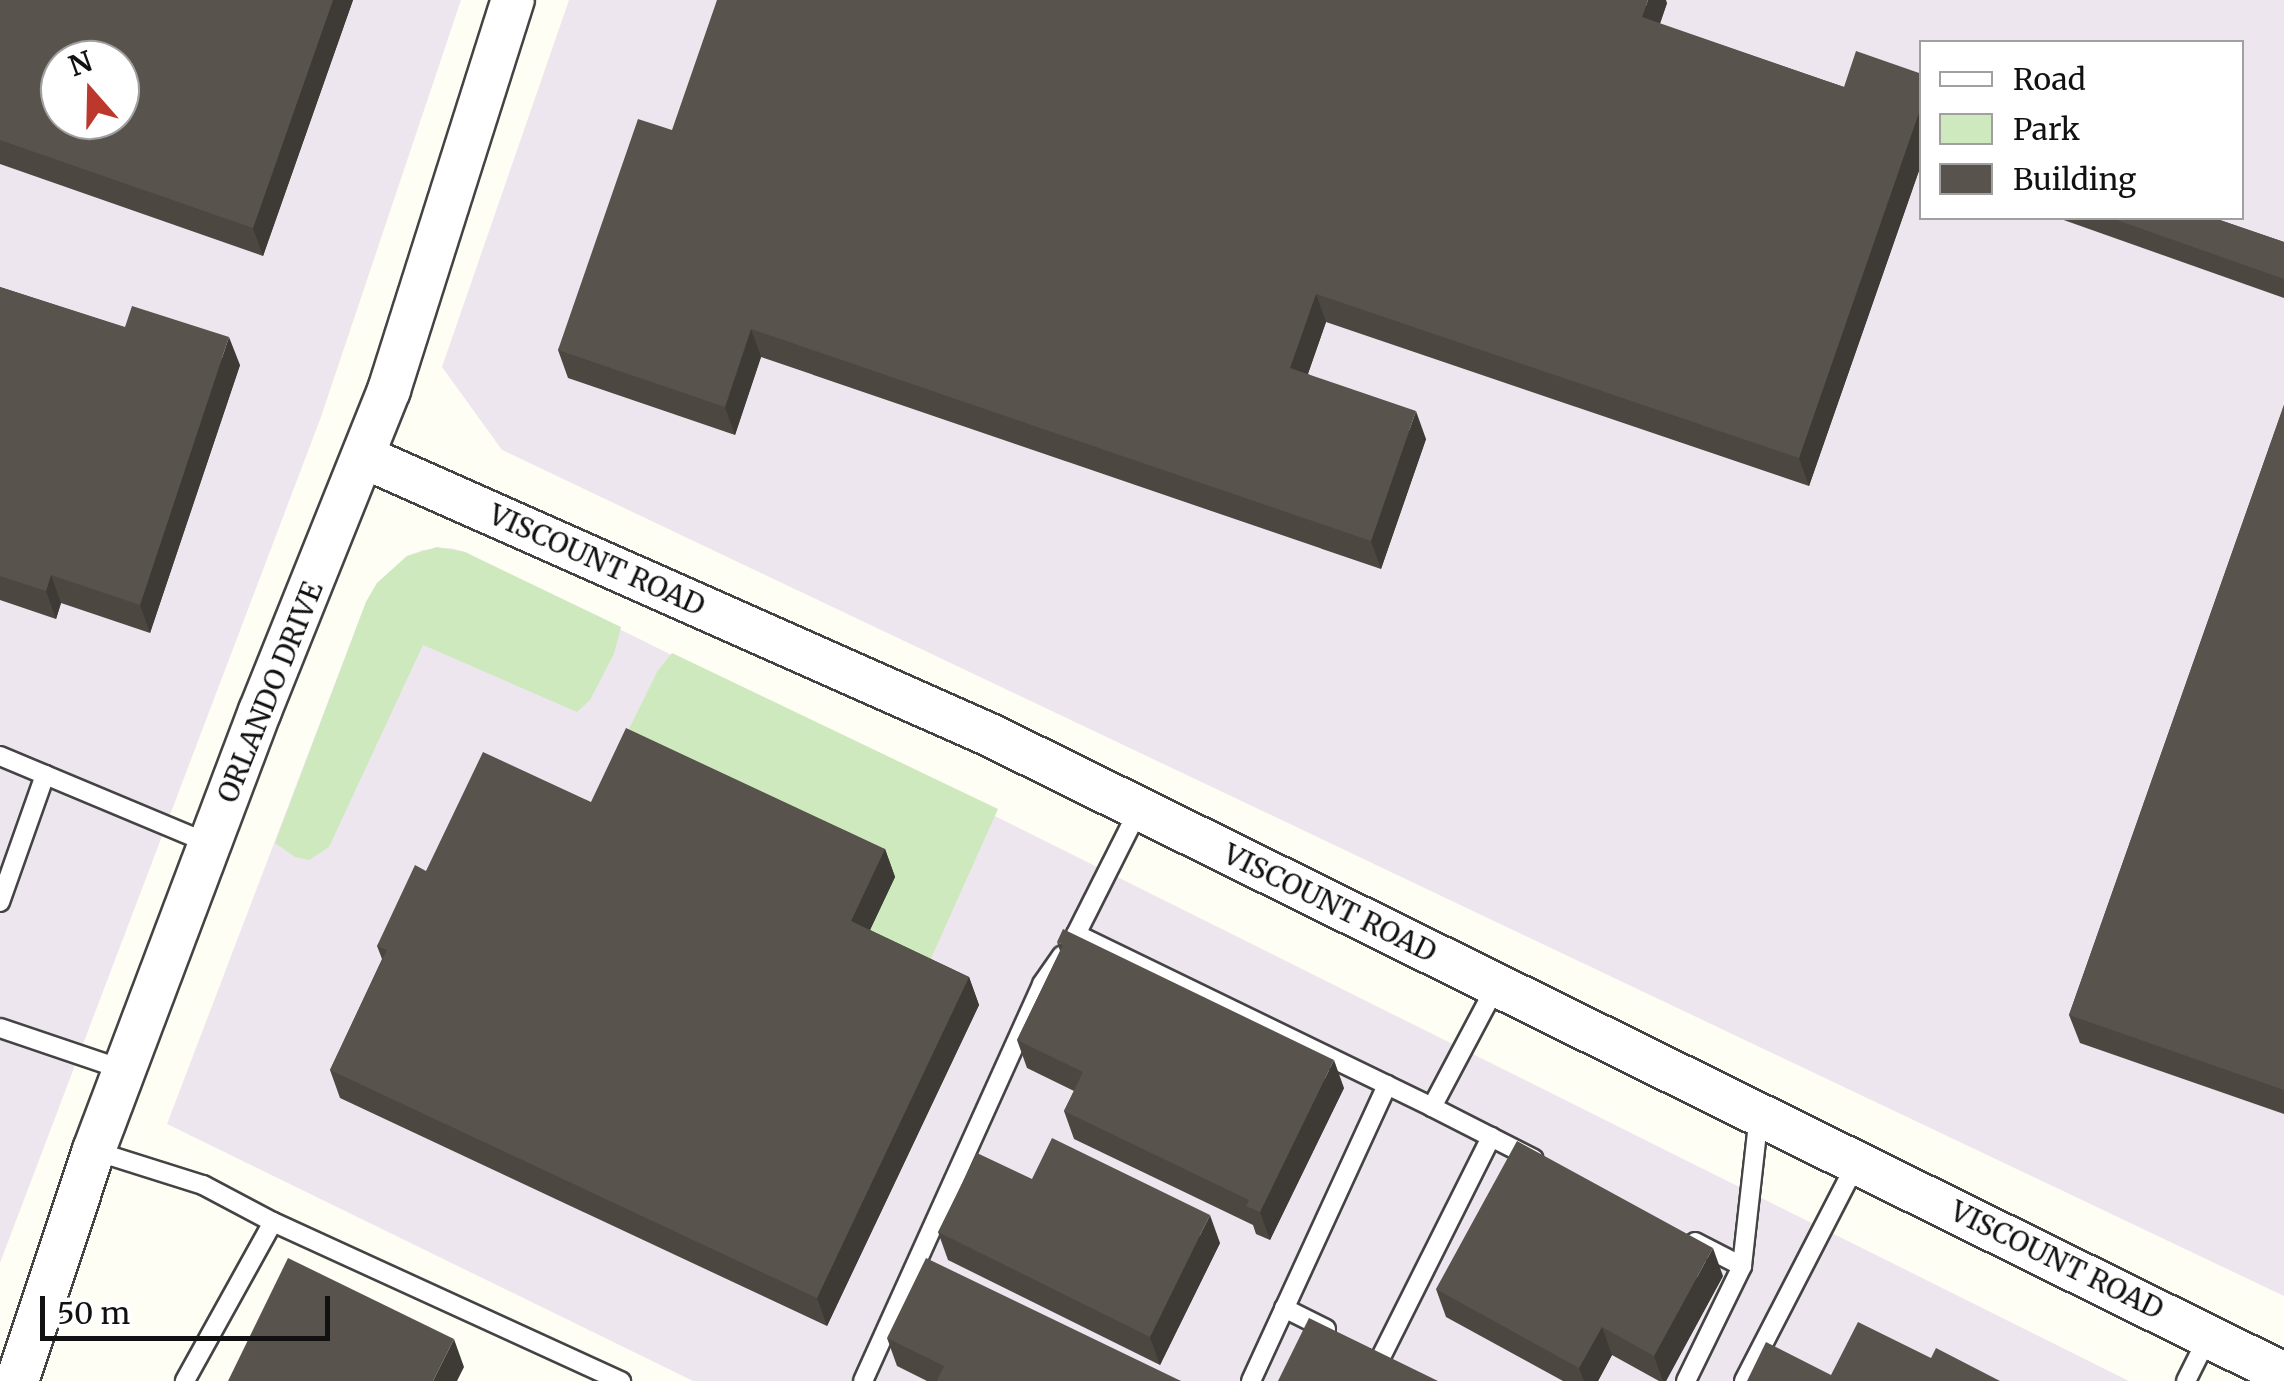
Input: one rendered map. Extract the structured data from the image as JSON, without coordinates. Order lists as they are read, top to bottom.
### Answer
{
  "streets": {
    "street": ["VISCOUNT ROAD", "ORLANDO DRIVE"]
  },
  "crossings": [
    ["VISCOUNT ROAD", "ORLANDO DRIVE"]
  ],
  "legend": ["Road", "Park", "Building"],
  "scale_bar": "50 m",
  "north": "top"
}
